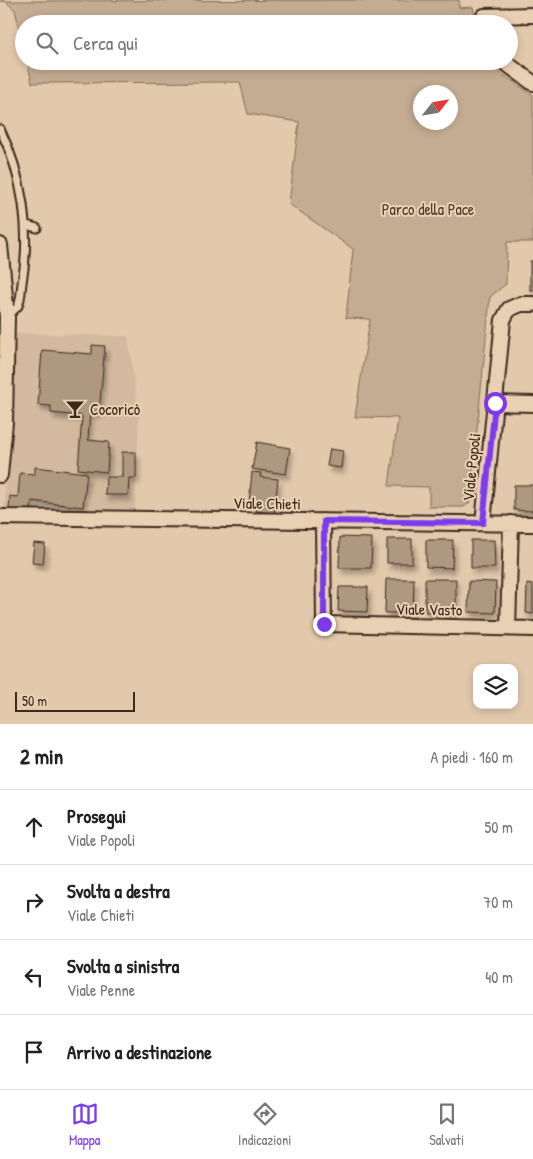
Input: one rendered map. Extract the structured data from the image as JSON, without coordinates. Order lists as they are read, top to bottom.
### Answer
{
  "streets": {
    "street": ["Viale Popoli", "Viale Chieti", "Viale Vasto"]
  },
  "crossings": [
    ["Viale Popoli", "Viale Chieti"],
    ["Viale Chieti", "Viale Vasto"]
  ],
  "parks": ["Parco della Pace"],
  "places": {
    "bar": ["Cocoricò"]
  },
  "scale_bar": "50 m",
  "north": "top right",
  "page": {
    "search": "Cerca qui",
    "scale": "50 m",
    "heading": ["2 min", "A piedi · 160 m"],
    "list": [
      ["Prosegui", "Viale Popoli", "50 m"],
      ["Svolta a destra", "Viale Chieti", "70 m"],
      ["Svolta a sinistra", "Viale Penne", "40 m"],
      "Arrivo a destinazione"
    ],
    "nav": ["Mappa", "Indicazioni", "Salvati"]
  }
}
